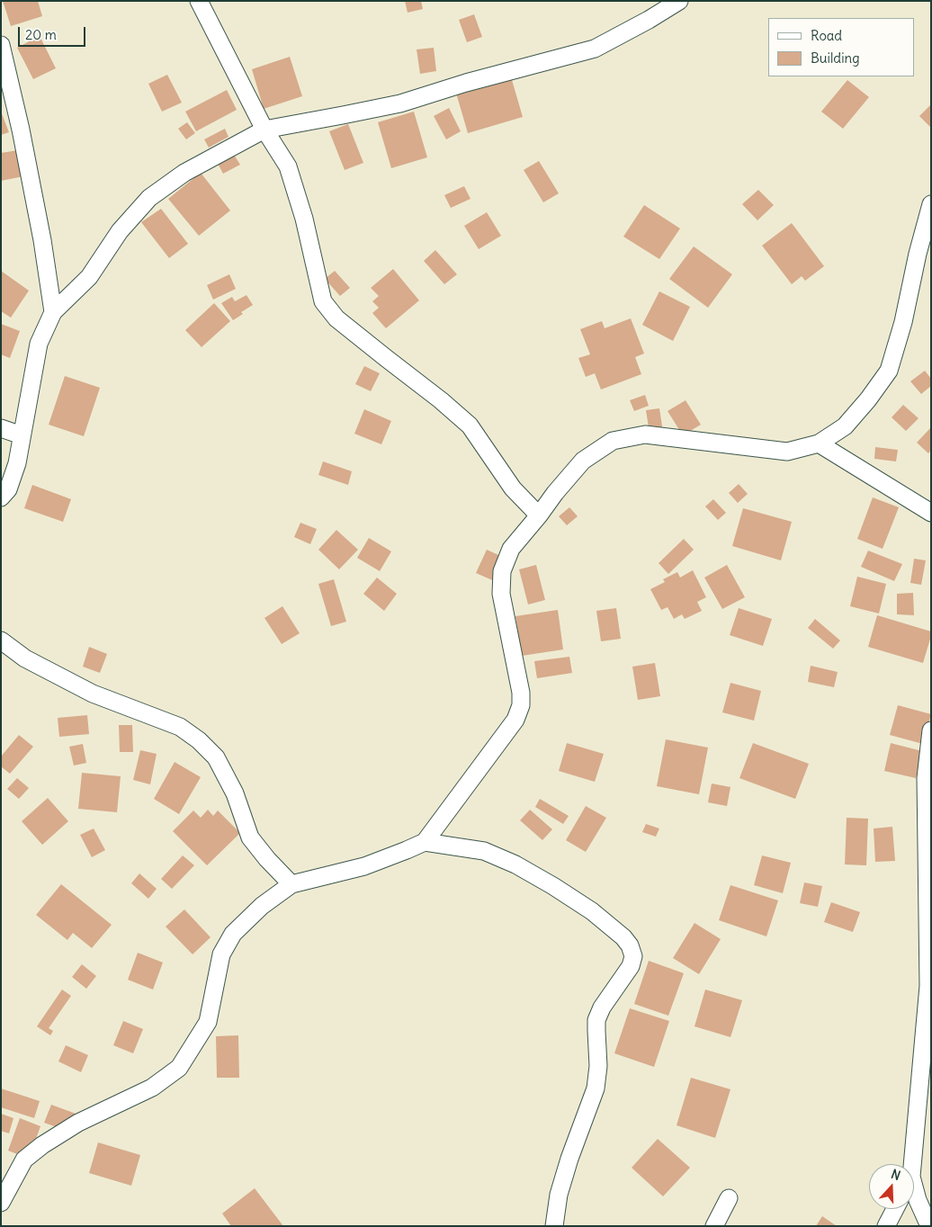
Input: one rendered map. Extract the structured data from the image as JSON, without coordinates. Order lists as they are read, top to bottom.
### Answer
{
  "legend": ["Road", "Building"],
  "scale_bar": "20 m",
  "north": "top"
}
